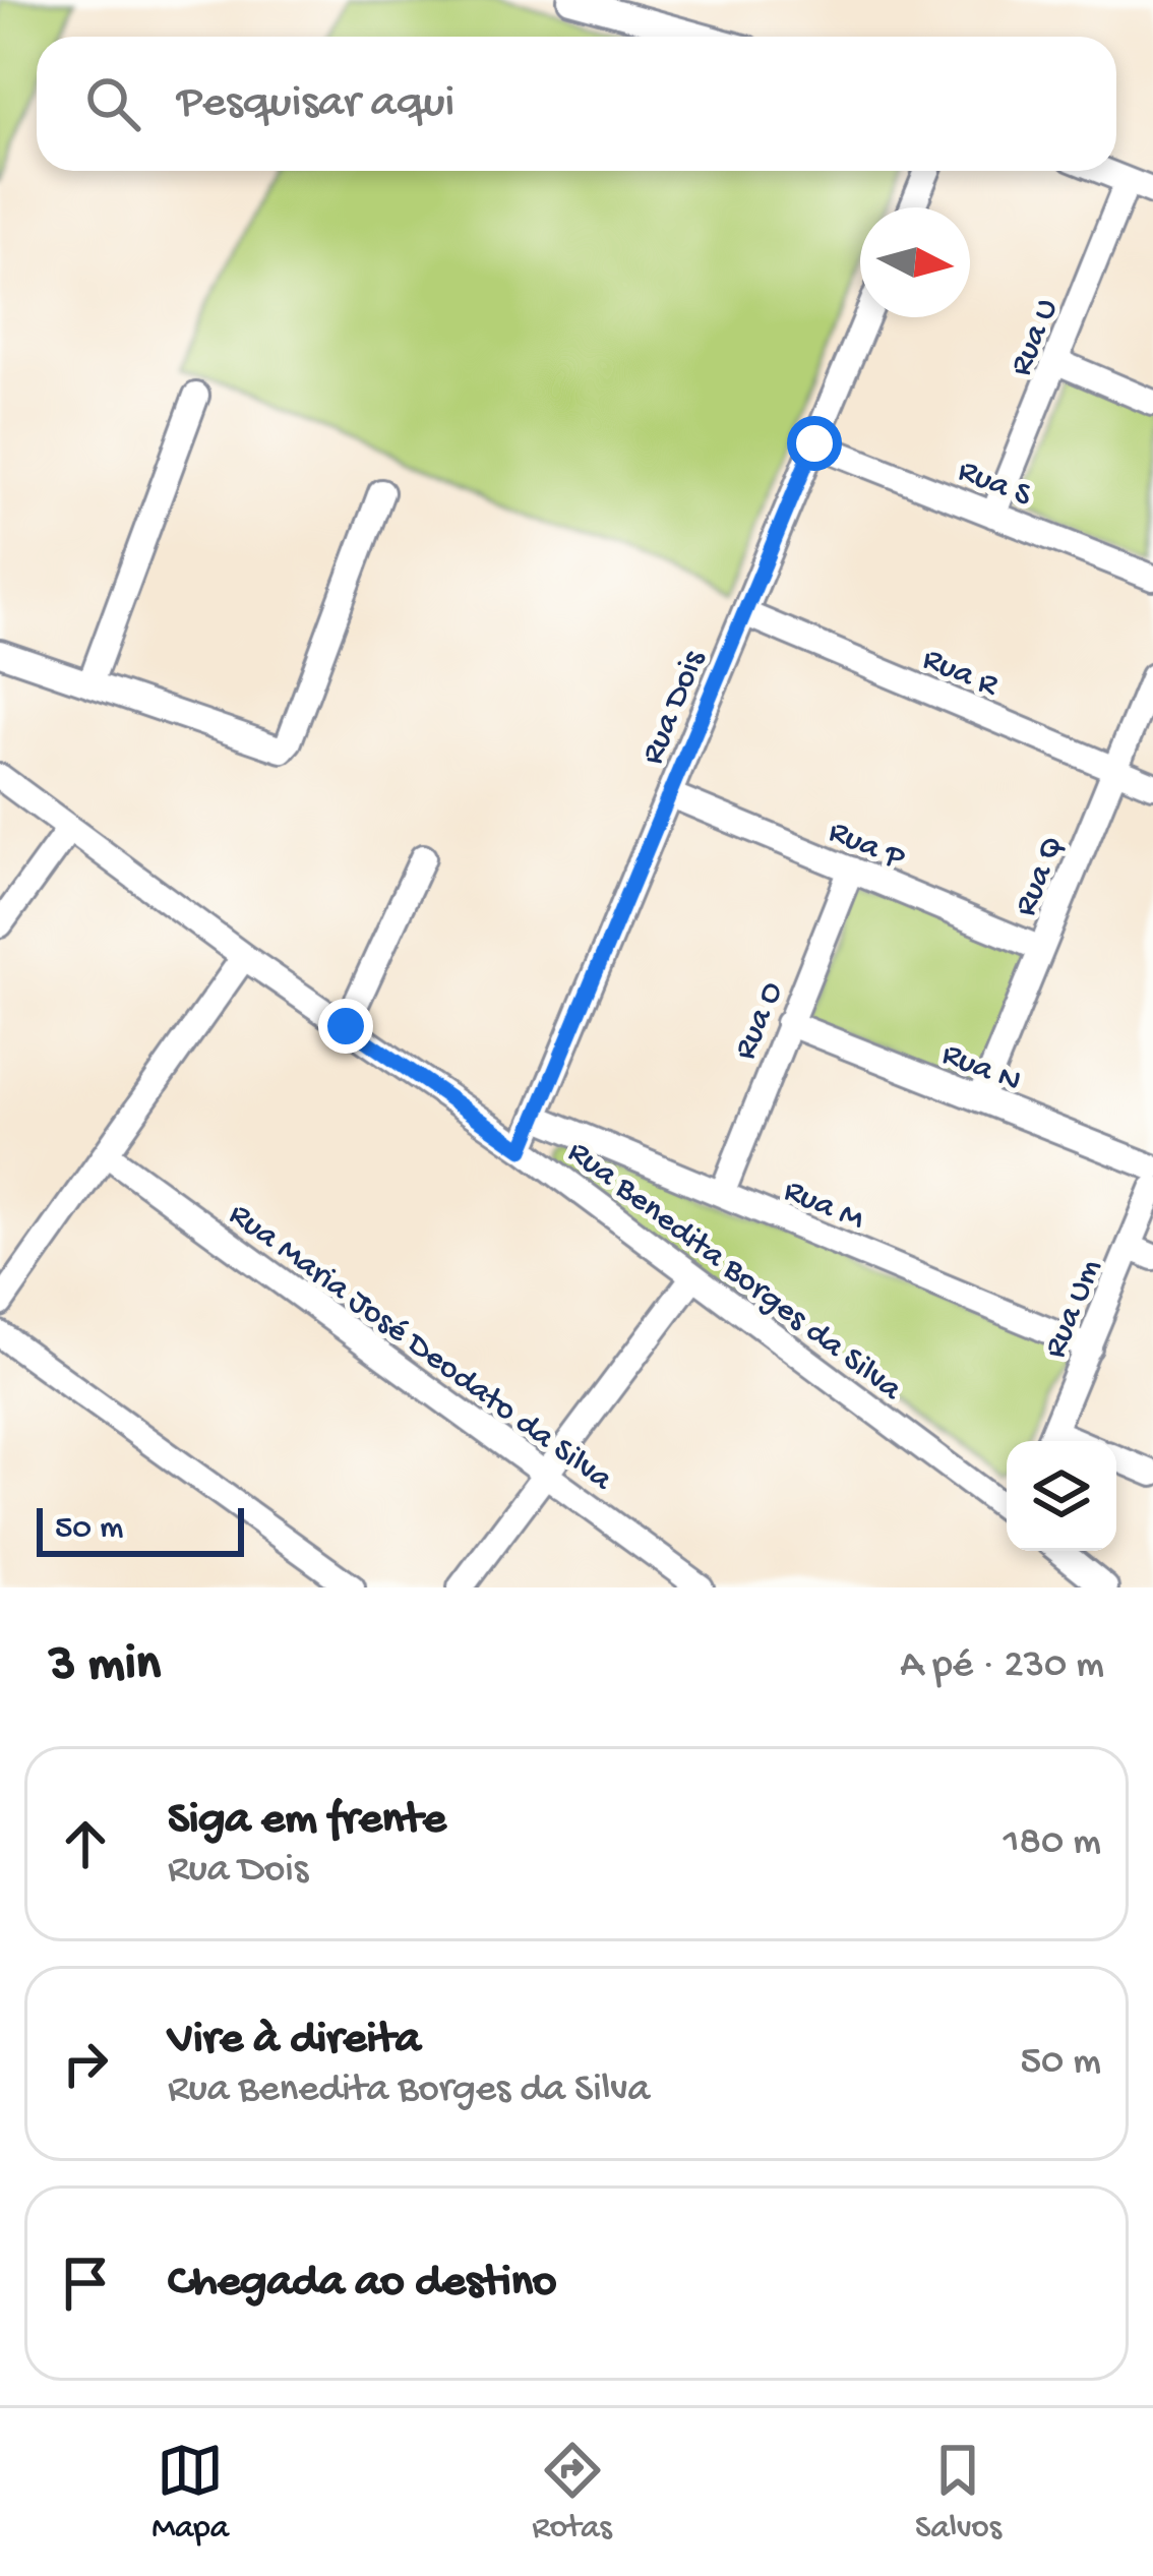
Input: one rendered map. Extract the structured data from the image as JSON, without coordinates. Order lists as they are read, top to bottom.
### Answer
{
  "streets": {
    "street": [
      "Rua U",
      "Rua S",
      "Rua R",
      "Rua Dois",
      "Rua P",
      "Rua Q",
      "Rua O",
      "Rua N",
      "Rua M",
      "Rua Benedita Borges da Silva",
      "Rua Um",
      "Rua Maria José Deodato da Silva"
    ]
  },
  "crossings": [
    ["Rua U", "Rua S"],
    ["Rua S", "Rua Dois"],
    ["Rua R", "Rua Dois"],
    ["Rua R", "Rua Q"],
    ["Rua Dois", "Rua P"],
    ["Rua Dois", "Rua M"],
    ["Rua Dois", "Rua Benedita Borges da Silva"],
    ["Rua P", "Rua Q"],
    ["Rua P", "Rua O"],
    ["Rua Q", "Rua N"],
    ["Rua O", "Rua N"],
    ["Rua O", "Rua M"],
    ["Rua M", "Rua Um"]
  ],
  "scale_bar": "50 m",
  "north": "right",
  "page": {
    "search": "Pesquisar aqui",
    "scale": "50 m",
    "heading": ["3 min", "A pé · 230 m"],
    "list": [
      ["Siga em frente", "Rua Dois", "180 m"],
      ["Vire à direita", "Rua Benedita Borges da Silva", "50 m"],
      "Chegada ao destino"
    ],
    "nav": ["Mapa", "Rotas", "Salvos"]
  }
}
